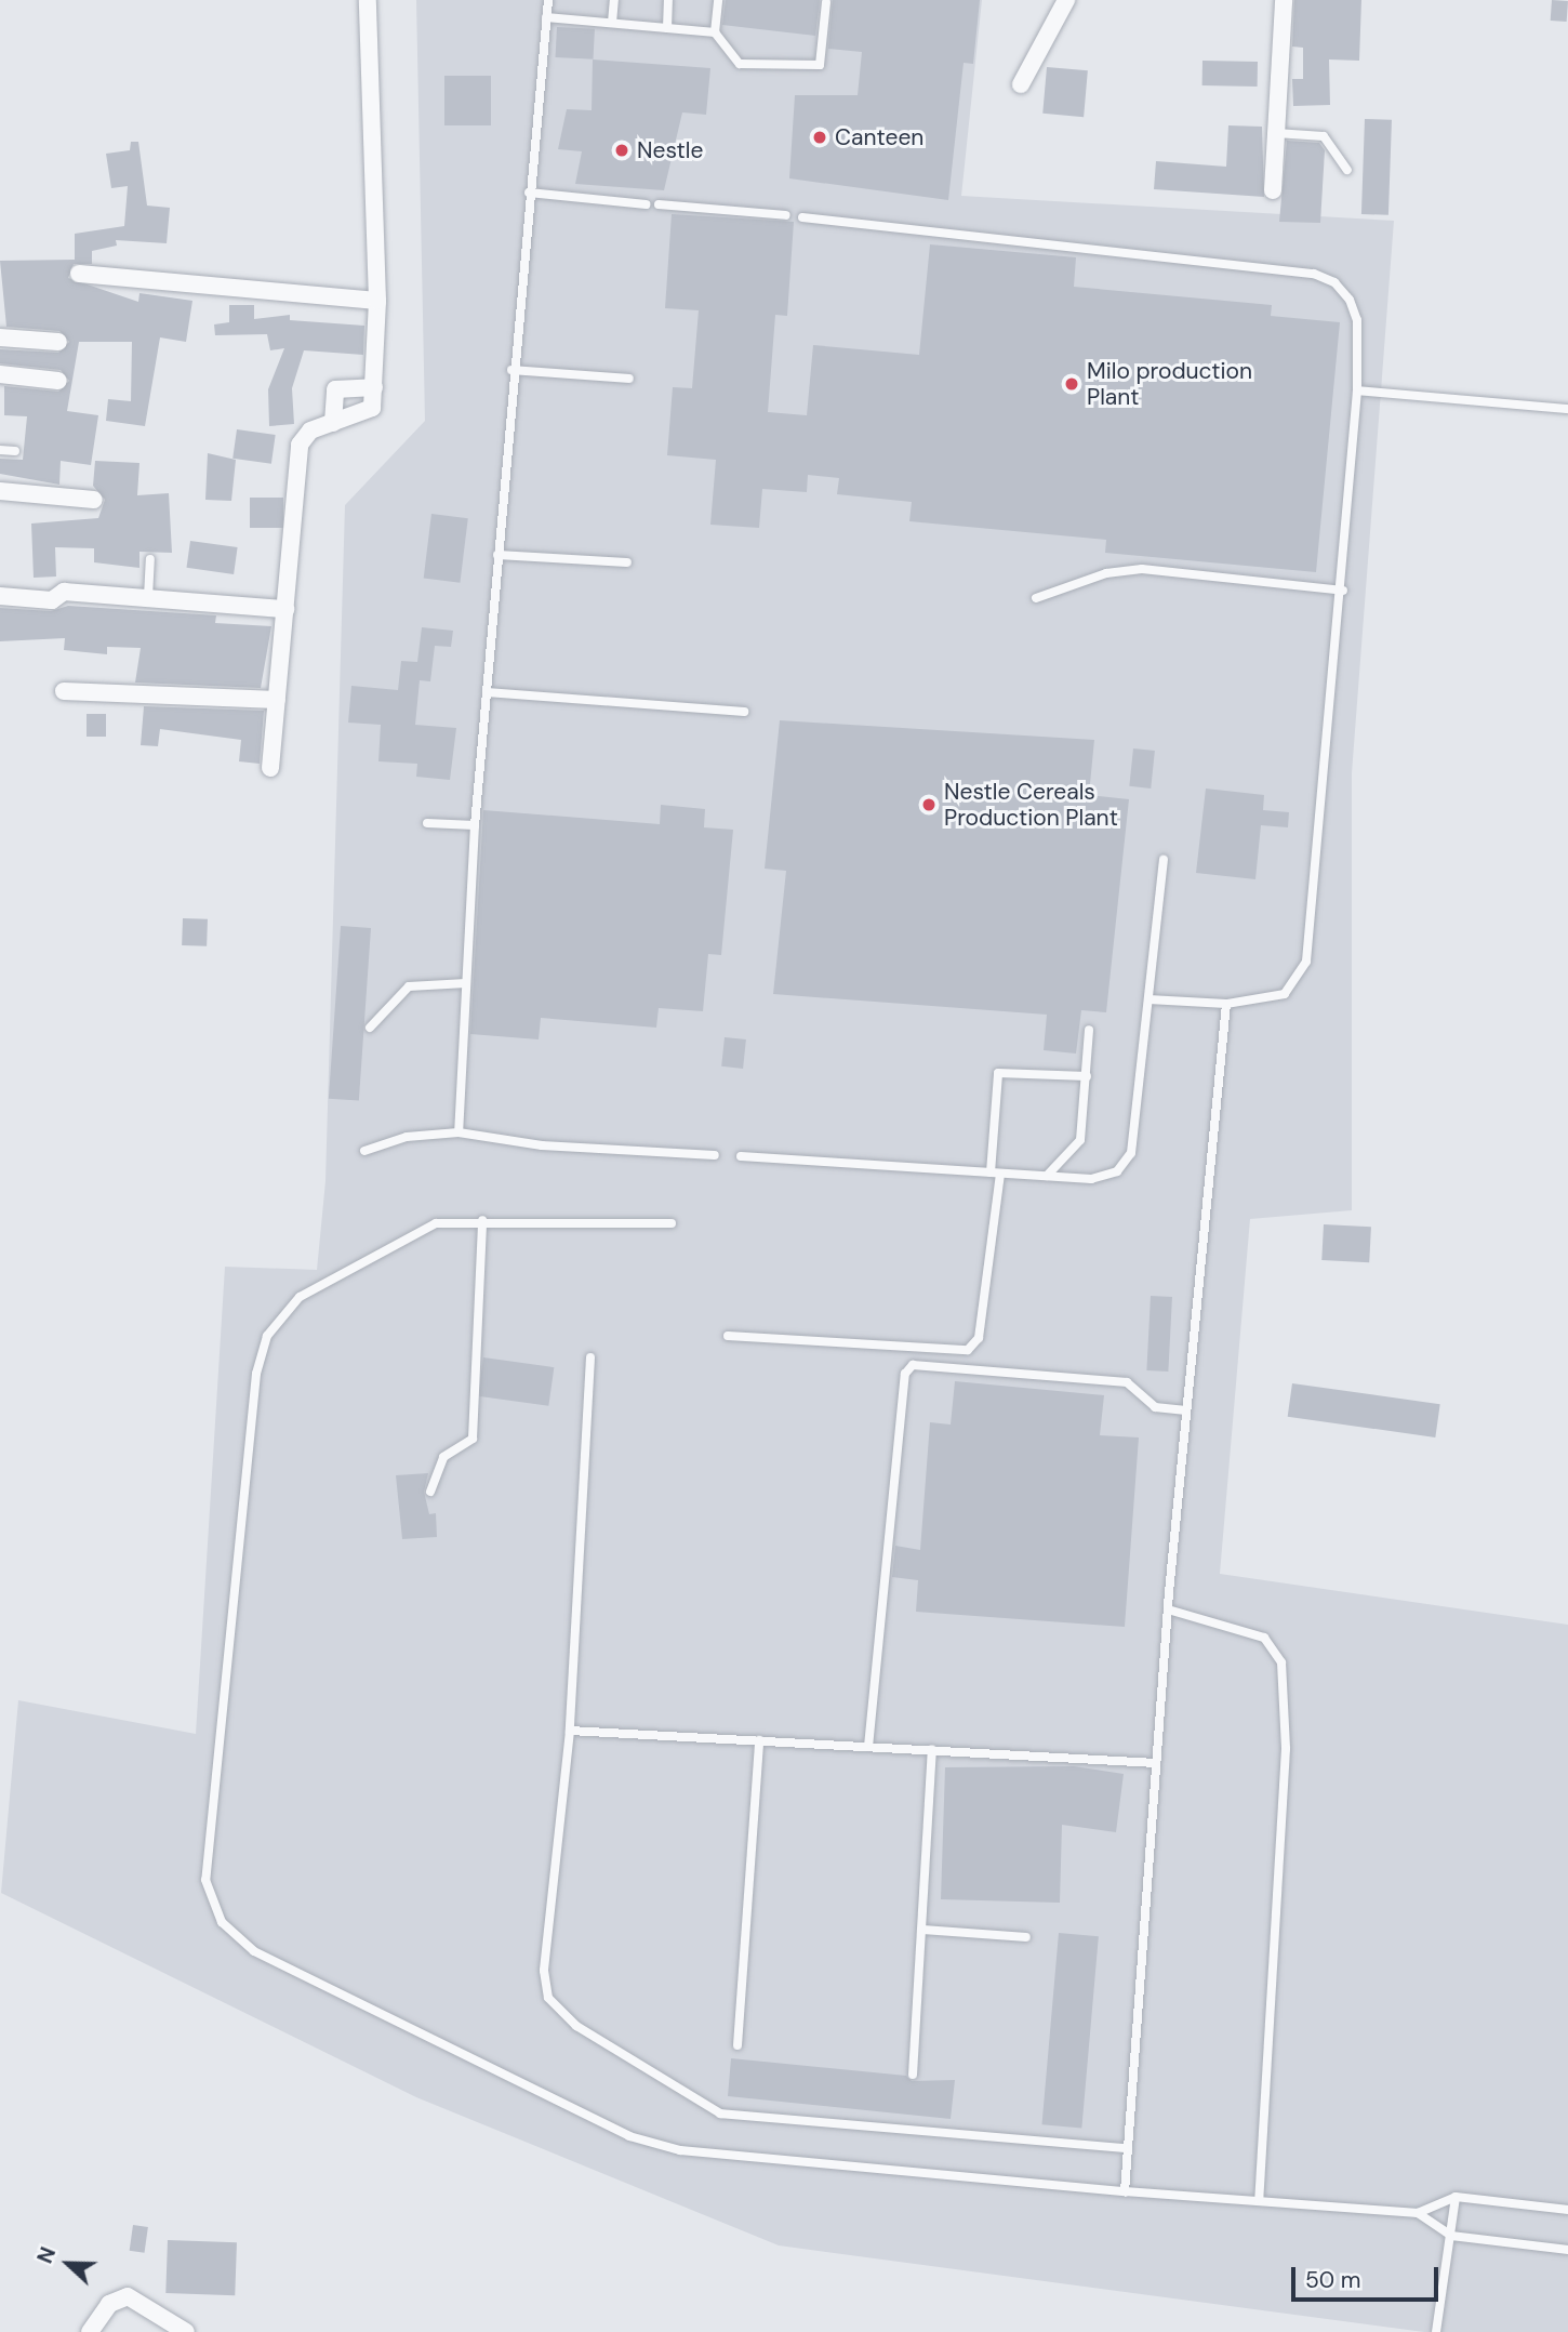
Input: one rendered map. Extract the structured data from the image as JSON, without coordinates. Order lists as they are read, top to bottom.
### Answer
{
  "places": [
    "Canteen",
    "Nestle",
    "Milo production Plant",
    "Nestle Cereals Production Plant"
  ],
  "scale_bar": "50 m",
  "north": "left"
}
